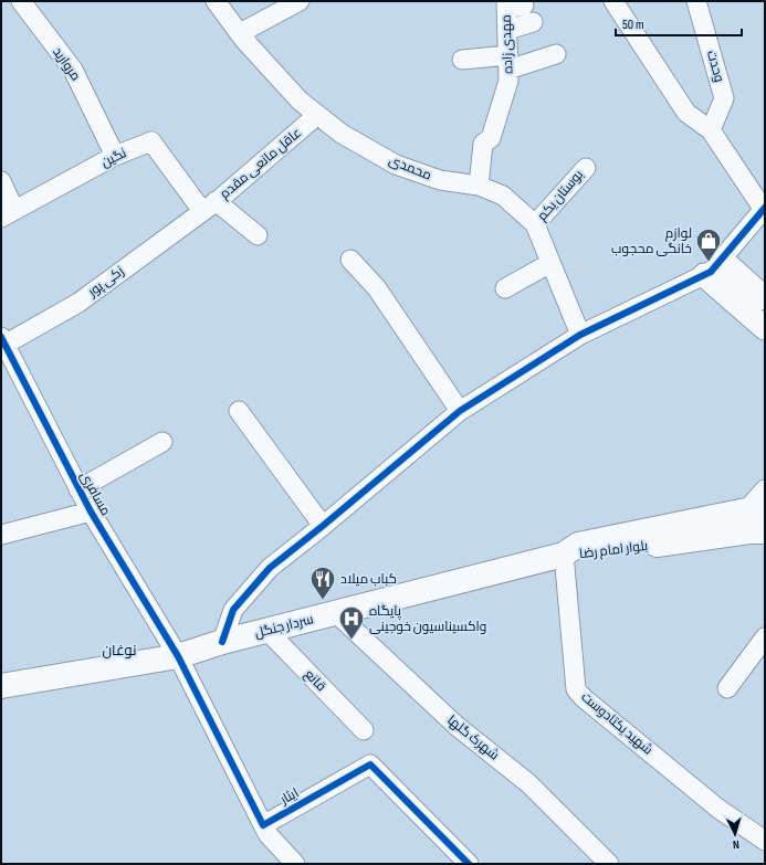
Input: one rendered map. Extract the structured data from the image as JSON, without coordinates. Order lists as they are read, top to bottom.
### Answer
{
  "streets": {
    "main road": ["بلوار امام رضا", "سردار جنگل"],
    "street": [
      "مهدی زاده",
      "مروارید",
      "وحدت",
      "نگین",
      "عاقل مانعی مقدم",
      "محمدی",
      "بوستان یکم",
      "زکی پور",
      "مسافری",
      "قانع",
      "شهید یکتادوست",
      "شهرک گلها",
      "ایثار"
    ]
  },
  "crossings": [
    ["مهدی زاده", "محمدی"],
    ["مروارید", "نگین"],
    ["نگین", "عاقل مانعی مقدم"],
    ["نگین", "زکی پور"],
    ["عاقل مانعی مقدم", "محمدی"],
    ["عاقل مانعی مقدم", "زکی پور"],
    ["محمدی", "بوستان یکم"],
    ["زکی پور", "مسافری"],
    ["مسافری", "سردار جنگل"],
    ["بلوار امام رضا", "سردار جنگل"],
    ["بلوار امام رضا", "شهید یکتادوست"],
    ["سردار جنگل", "قانع"],
    ["سردار جنگل", "شهید یکتادوست"],
    ["سردار جنگل", "شهرک گلها"]
  ],
  "districts": ["نوغان"],
  "places": {
    "shop": ["لوازم خانگی محجوب"],
    "restaurant": ["کباب میلاد"],
    "hospital": ["پایگاه واکسیناسیون خوجینی"]
  },
  "scale_bar": "50 m",
  "north": "bottom"
}
